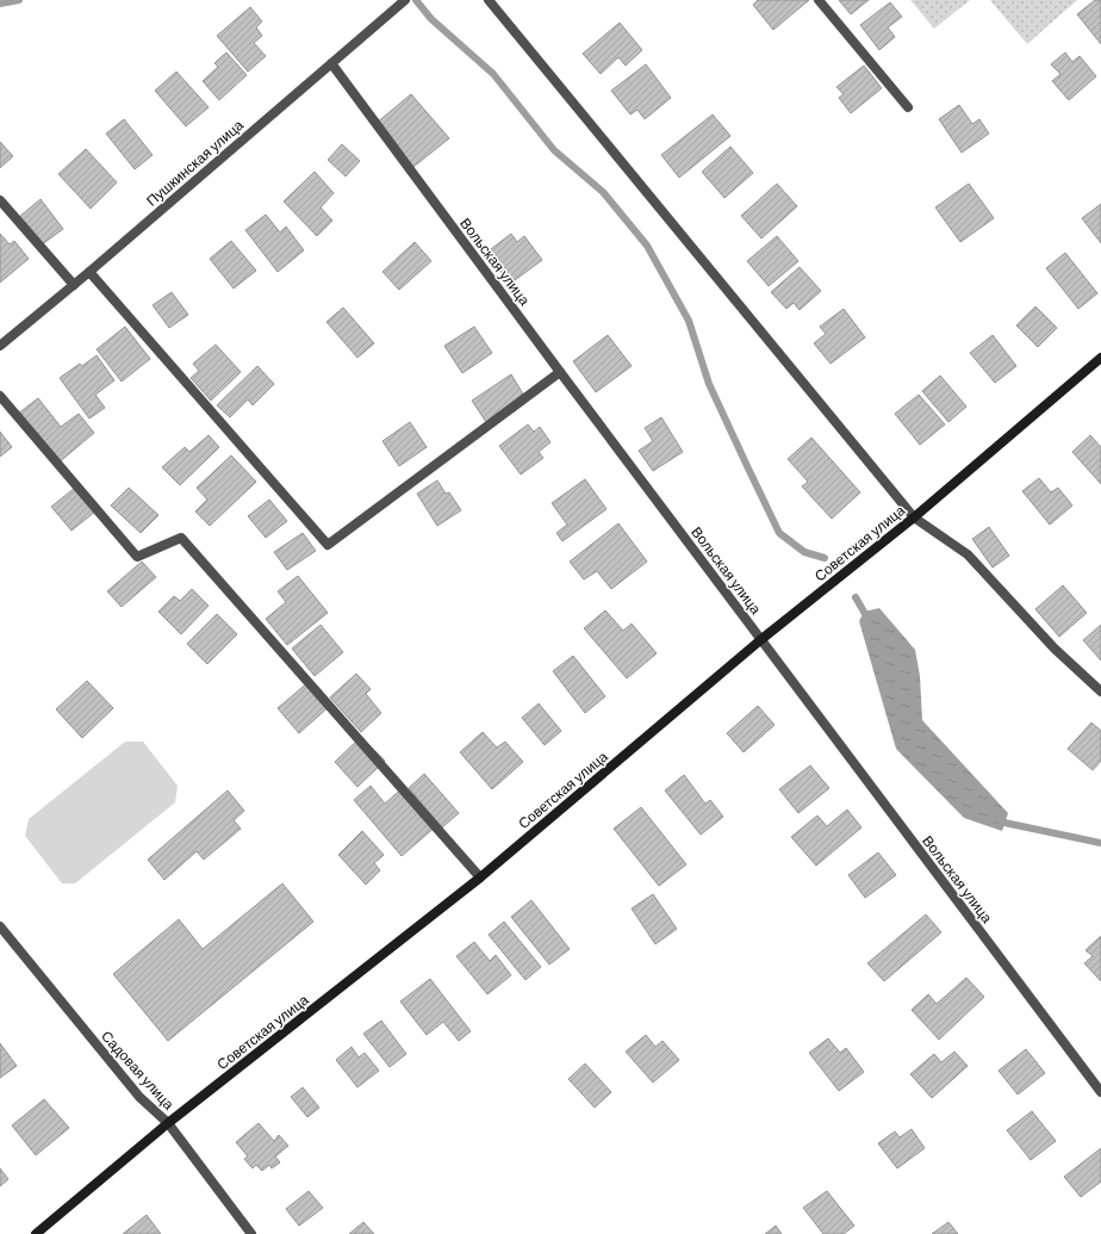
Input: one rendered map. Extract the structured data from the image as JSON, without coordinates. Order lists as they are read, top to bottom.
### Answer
{
  "streets": {
    "main road": ["Советская улица"],
    "street": ["Пушкинская улица", "Вольская улица", "Садовая улица"]
  },
  "crossings": [
    ["Пушкинская улица", "Вольская улица"],
    ["Вольская улица", "Советская улица"],
    ["Советская улица", "Садовая улица"]
  ]
}
